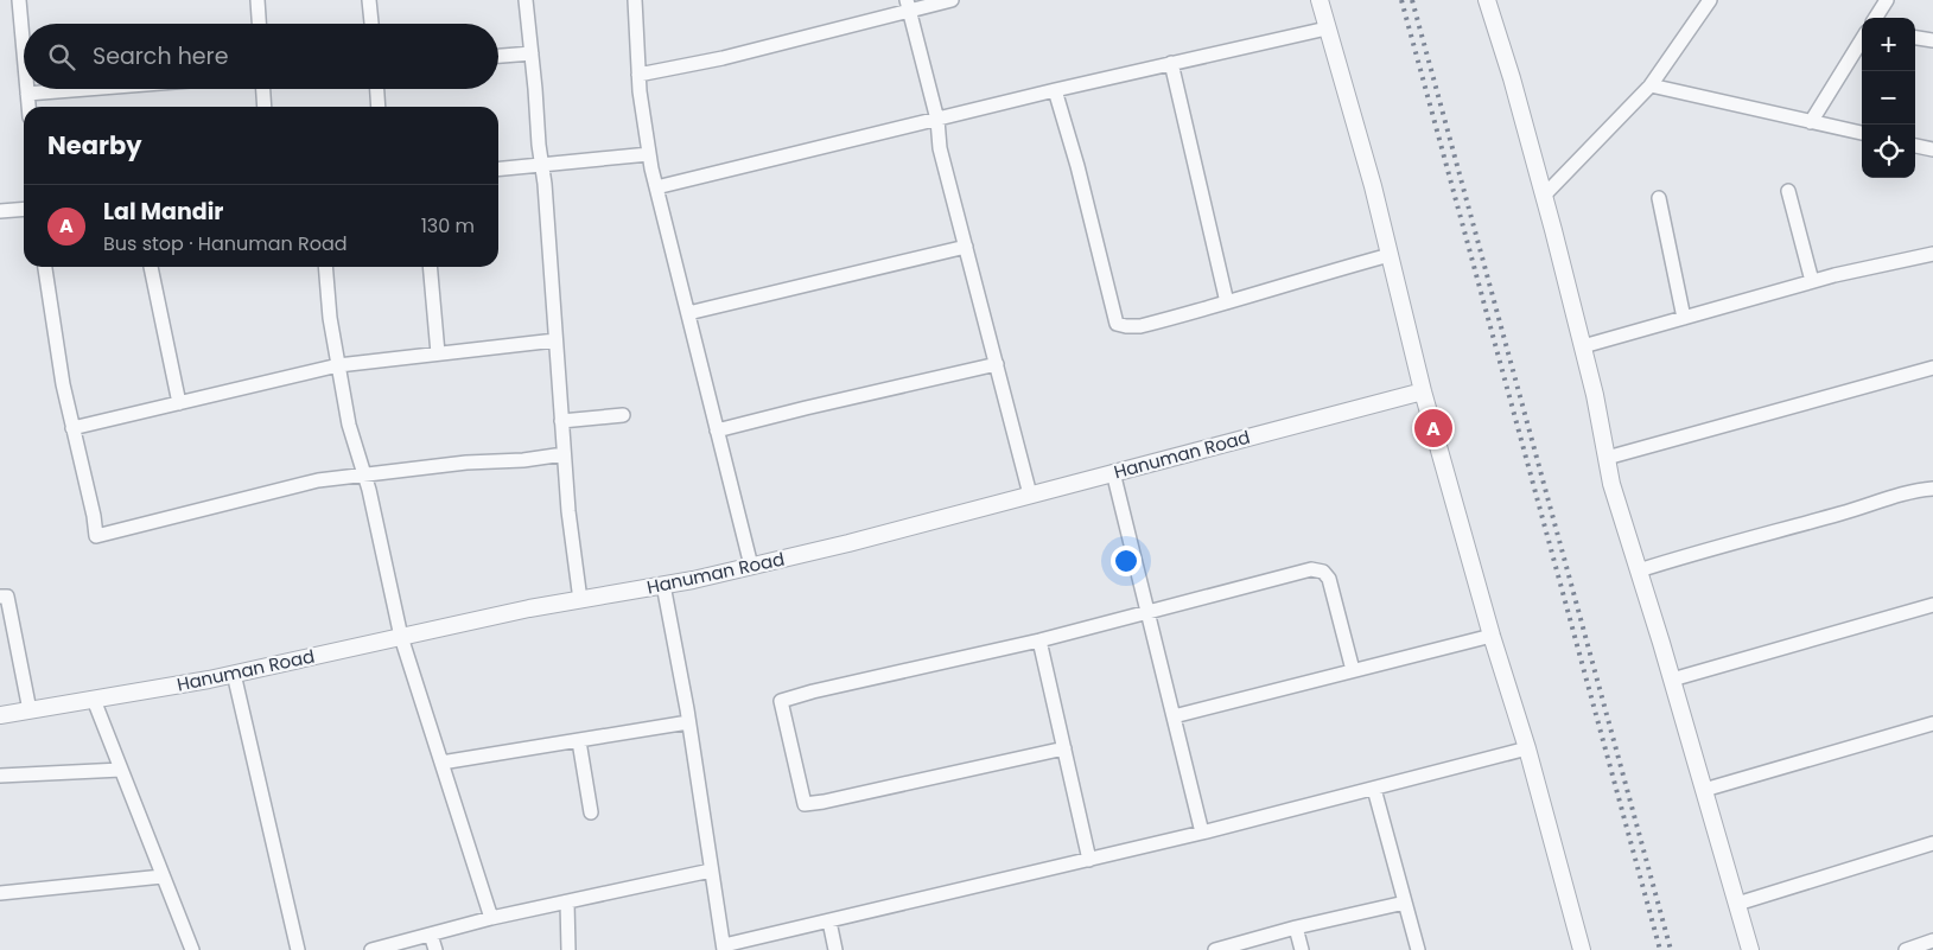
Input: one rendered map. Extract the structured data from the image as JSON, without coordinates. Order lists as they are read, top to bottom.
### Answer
{
  "streets": {
    "street": ["Hanuman Road"]
  },
  "page": {
    "map_buttons": ["+", "−"],
    "search": "Search here",
    "heading": "Nearby",
    "list": [
      {
        "mark": "A",
        "name": "Lal Mandir",
        "note": "Bus stop · Hanuman Road",
        "value": "130 m"
      }
    ],
    "pins": "A"
  }
}
